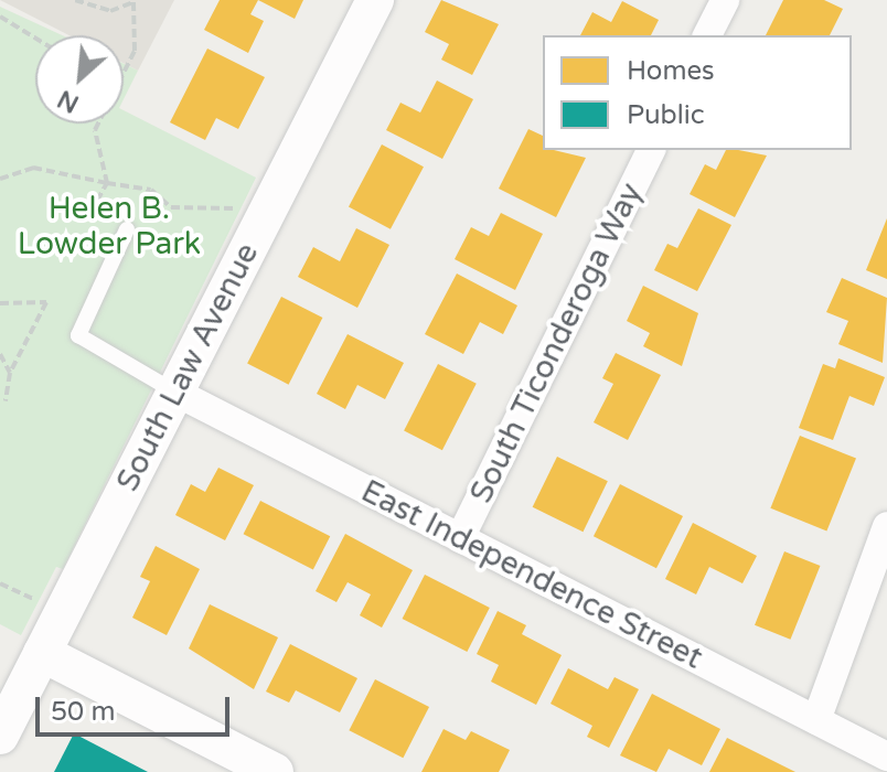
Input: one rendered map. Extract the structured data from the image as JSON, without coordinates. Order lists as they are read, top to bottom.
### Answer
{
  "streets": {
    "street": ["South Ticonderoga Way", "South Law Avenue", "East Independence Street"]
  },
  "crossings": [
    ["South Ticonderoga Way", "East Independence Street"],
    ["South Law Avenue", "East Independence Street"]
  ],
  "parks": ["Helen B. Lowder Park"],
  "legend": ["Homes", "Public"],
  "scale_bar": "50 m",
  "north": "bottom left"
}
